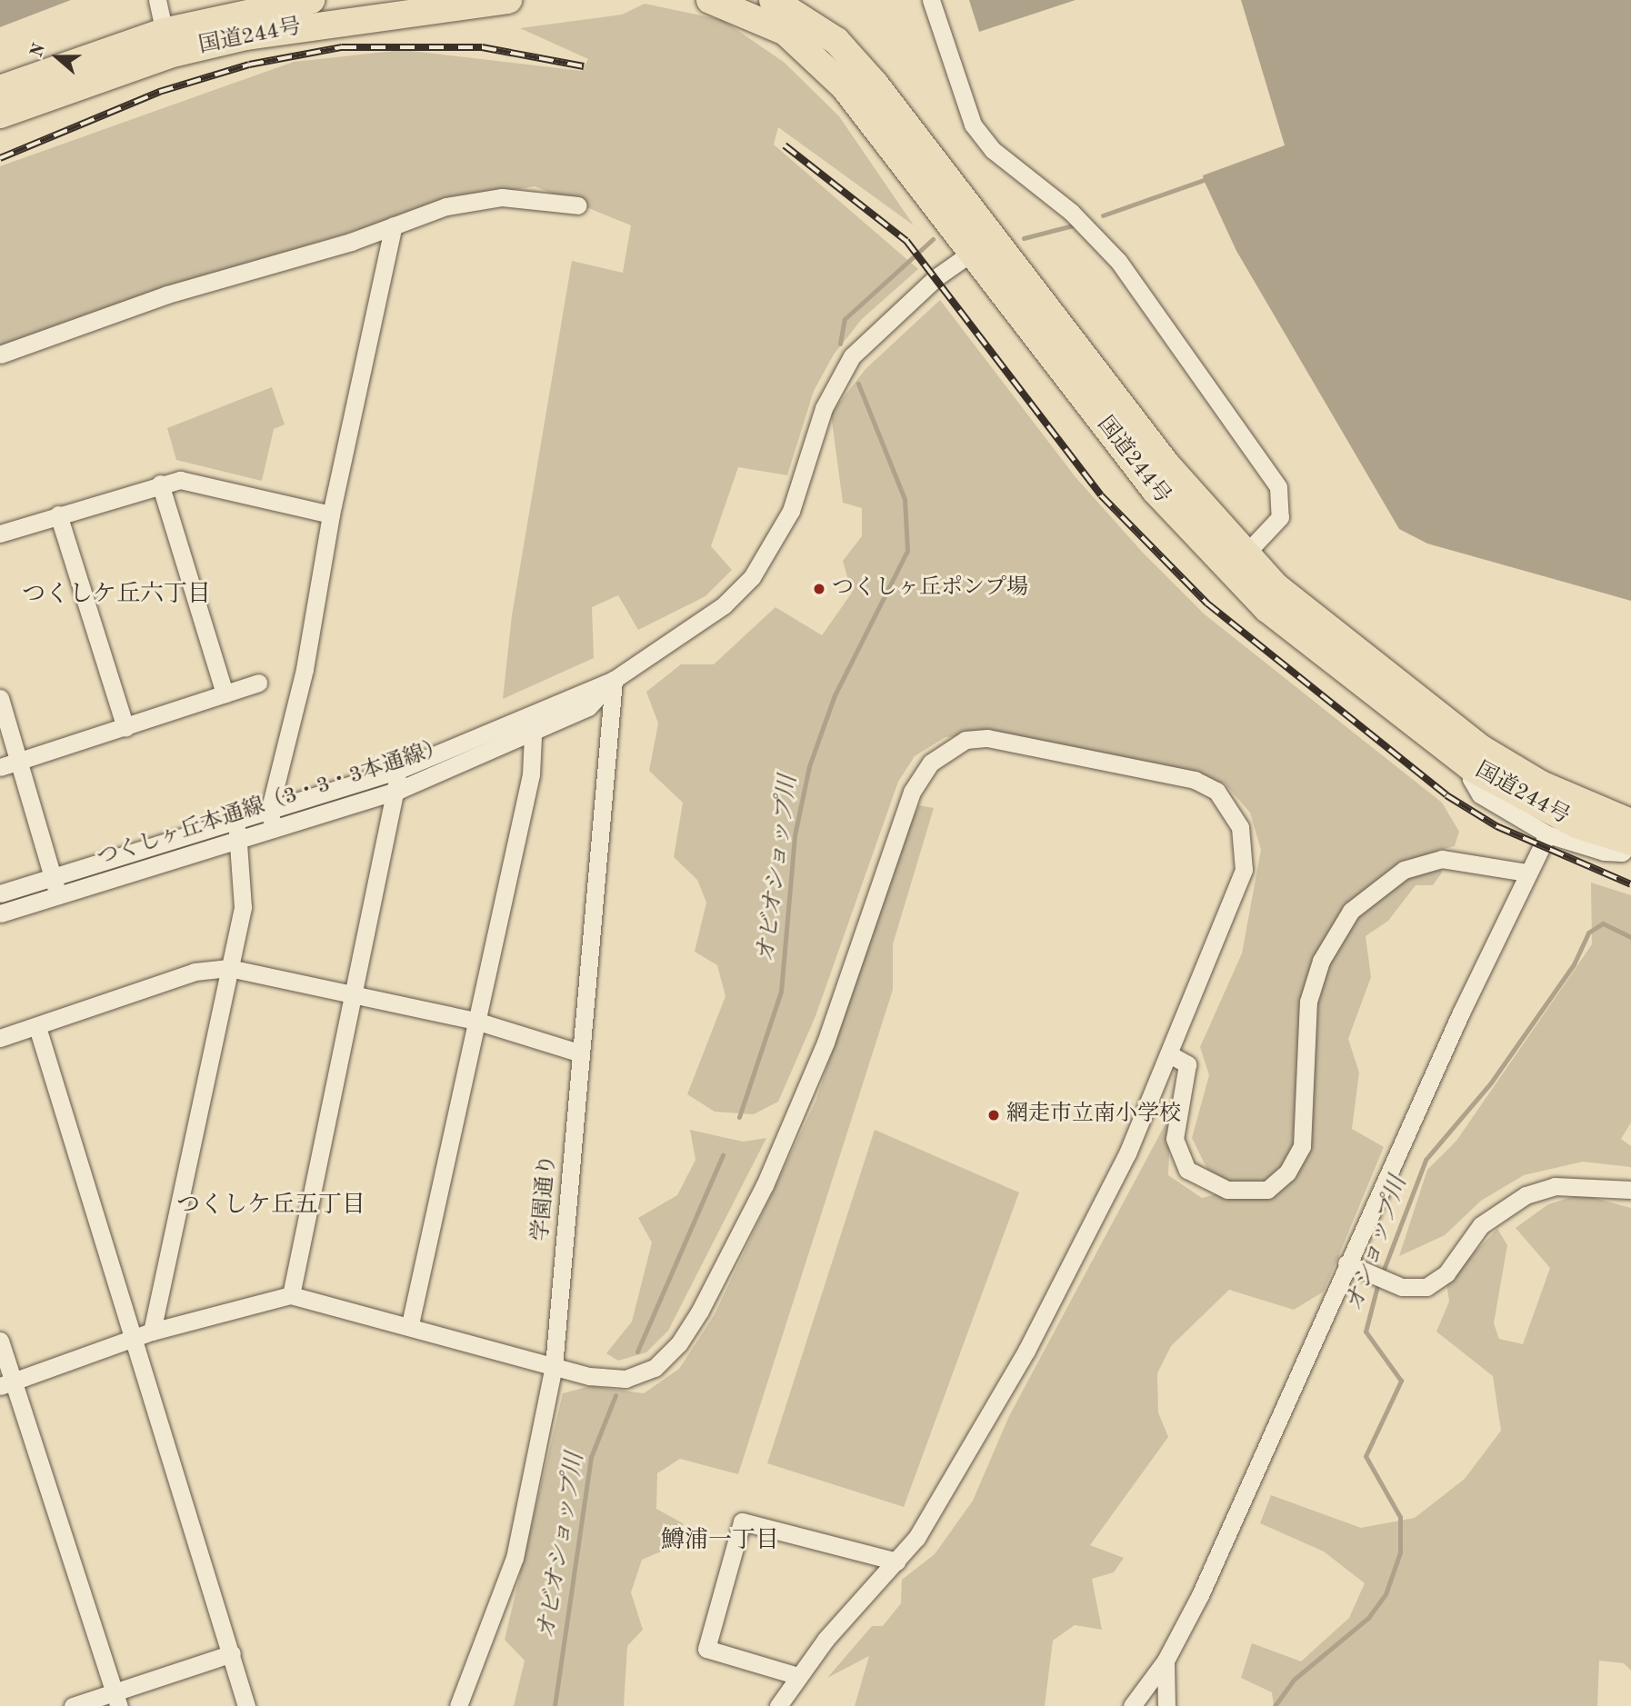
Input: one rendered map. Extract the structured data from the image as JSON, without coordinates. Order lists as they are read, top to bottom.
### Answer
{
  "streets": {
    "highway": ["国道244号"],
    "street": ["つくしヶ丘本通線（3・3・3本通線）", "学園通り"]
  },
  "crossings": [
    ["国道244号", "つくしヶ丘本通線（3・3・3本通線）"],
    ["つくしヶ丘本通線（3・3・3本通線）", "学園通り"]
  ],
  "districts": ["つくしケ丘六丁目", "つくしケ丘五丁目", "鱒浦一丁目"],
  "water": ["オビオショップ川", "オショップ川"],
  "places": ["つくしヶ丘ポンプ場", "網走市立南小学校"],
  "north": "left"
}
